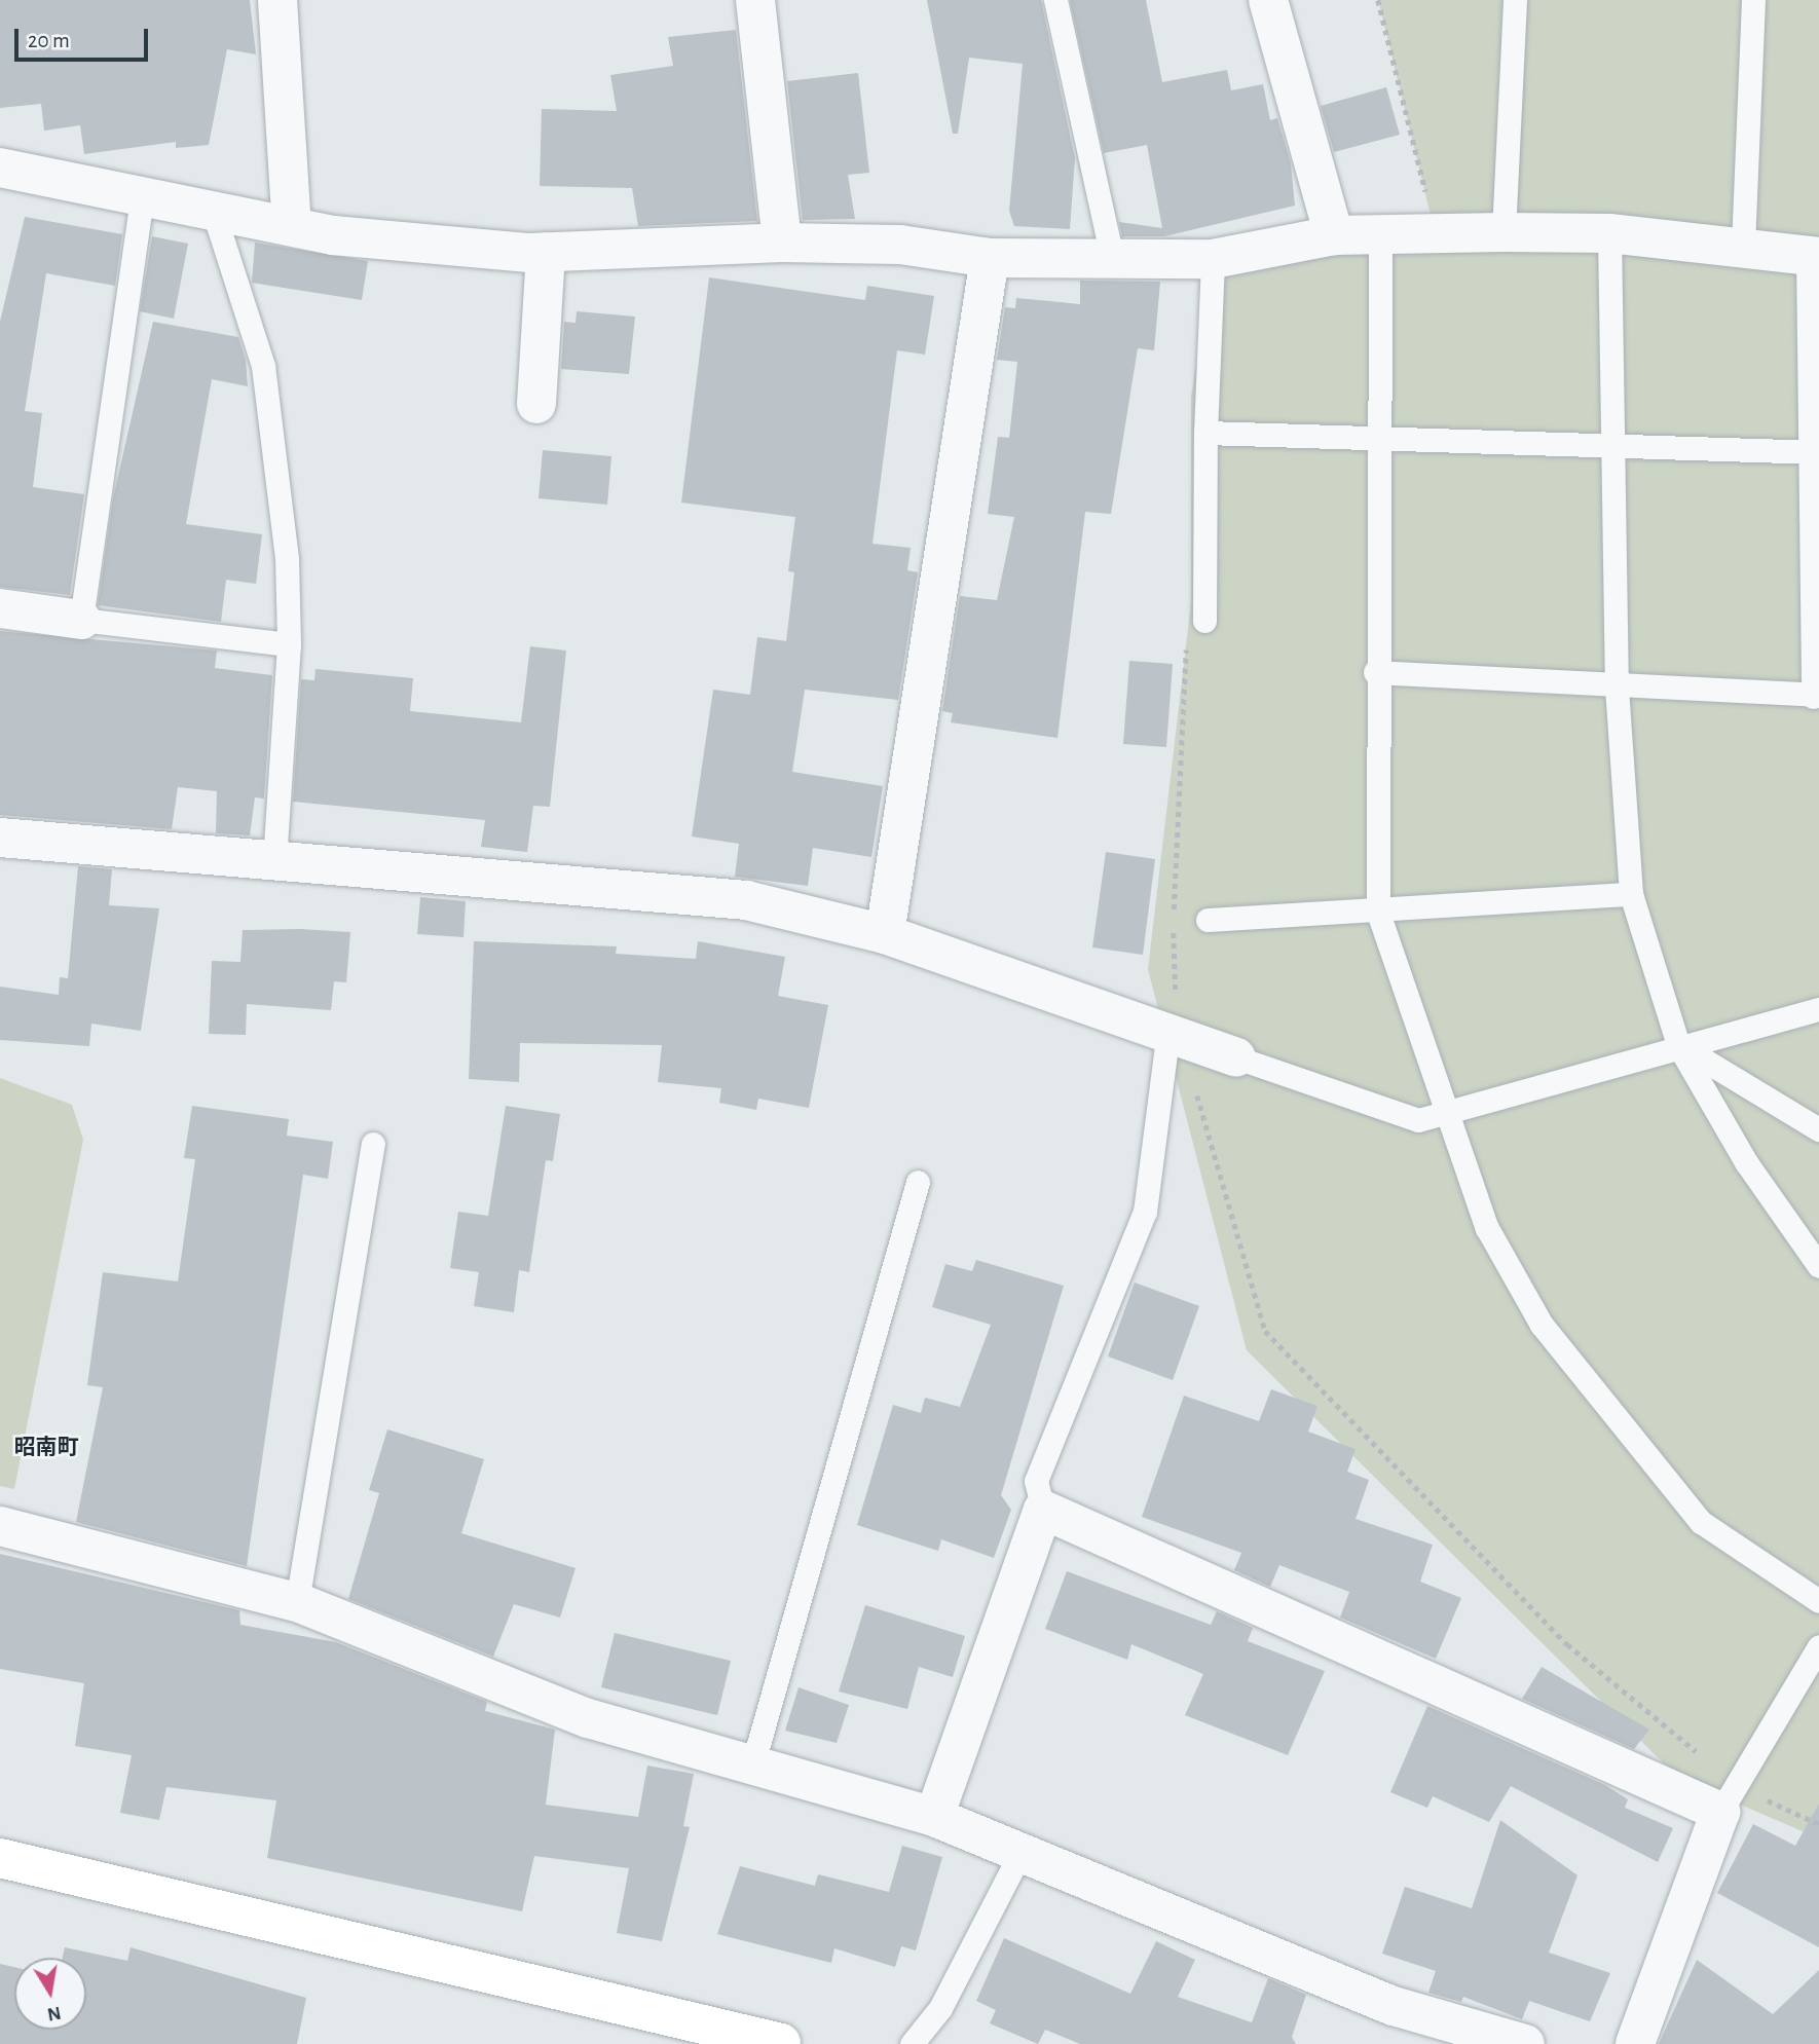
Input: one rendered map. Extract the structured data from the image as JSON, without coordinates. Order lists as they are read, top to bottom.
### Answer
{
  "districts": ["昭南町"],
  "scale_bar": "20 m",
  "north": "bottom"
}
